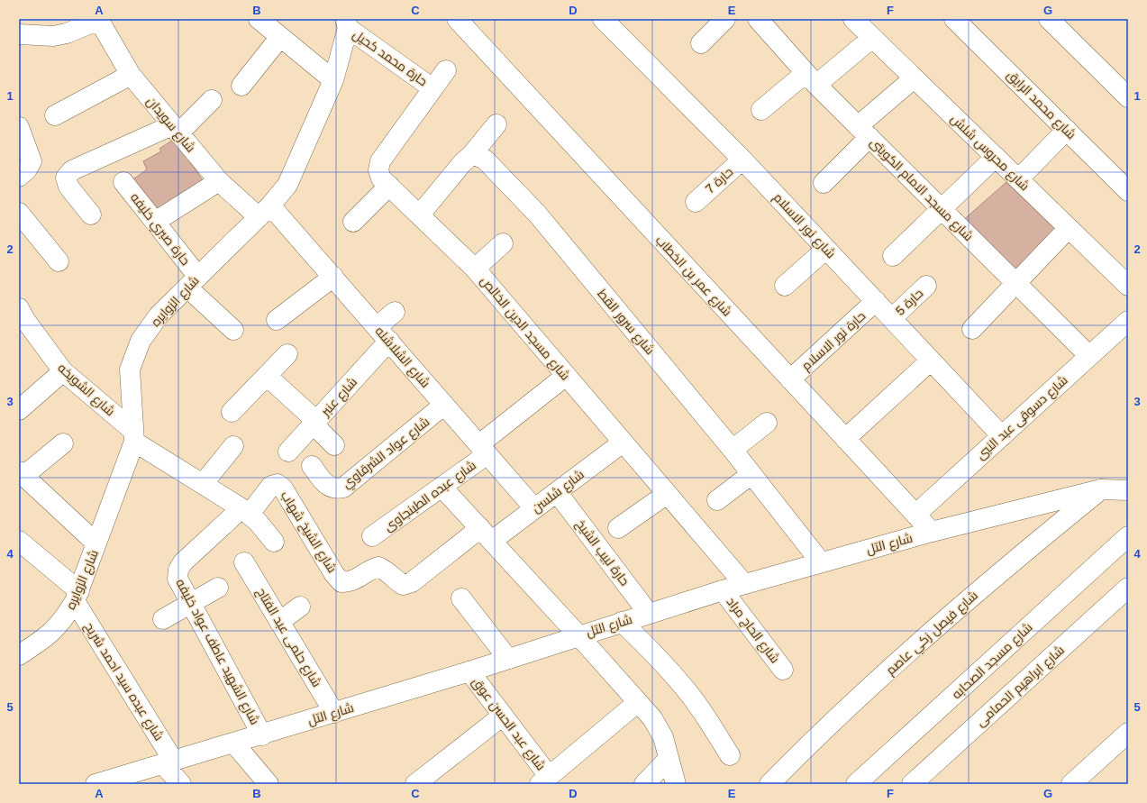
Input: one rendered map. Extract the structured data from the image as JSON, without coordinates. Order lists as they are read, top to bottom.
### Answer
{
  "streets": {
    "street": [
      "حارة محمد كحيل",
      "شارع محمد الرايق",
      "شارع سويدان",
      "شارع محروس شلش",
      "حارة 7",
      "شارع مسجد الامام الكويتى",
      "شارع نور الاسلام",
      "حارة صبري خليفه",
      "شارع عمر بن الخطاب",
      "شارع الزوايره",
      "حارة 5",
      "شارع سرور القط",
      "شارع مسجد الدين الخالص",
      "حارة نور الاسلام",
      "شارع الشلاشله",
      "شارع الشويخه",
      "شارع عنبر",
      "شارع دسوقى عبد النبى",
      "شارع عواد الشرقاوي",
      "شارع شلسن",
      "شارع عبده الطبنجاوى",
      "شارع الشيخ شهاب",
      "شارع التل",
      "حارة لبيب الشيخ",
      "شارع الحاج مراد",
      "شارع فيصل زكي عاصم",
      "شارع حلمى عبد الفتاح",
      "شارع الشهيد عاطف عواد خليفه",
      "شارع مسجد الصحابه",
      "شارع عبده سيد احمد شريح",
      "شارع ابراهيم الحمامى",
      "شارع عبد الحسن عوق"
    ]
  },
  "crossings": [
    ["حارة محمد كحيل", "شارع الزوايره"],
    ["حارة محمد كحيل", "شارع مسجد الدين الخالص"],
    ["شارع سويدان", "شارع الزوايره"],
    ["شارع سويدان", "شارع الشلاشله"],
    ["حارة 7", "شارع نور الاسلام"],
    ["شارع مسجد الامام الكويتى", "شارع دسوقى عبد النبى"],
    ["شارع نور الاسلام", "حارة 5"],
    ["شارع نور الاسلام", "حارة نور الاسلام"],
    ["شارع نور الاسلام", "شارع دسوقى عبد النبى"],
    ["حارة صبري خليفه", "شارع الزوايره"],
    ["شارع عمر بن الخطاب", "حارة نور الاسلام"],
    ["شارع عمر بن الخطاب", "شارع دسوقى عبد النبى"],
    ["شارع عمر بن الخطاب", "شارع التل"],
    ["شارع الزوايره", "شارع الشلاشله"],
    ["شارع الزوايره", "شارع الشويخه"],
    ["شارع الزوايره", "شارع عبده سيد احمد شريح"],
    ["شارع سرور القط", "شارع التل"],
    ["شارع مسجد الدين الخالص", "شارع شلسن"],
    ["شارع مسجد الدين الخالص", "شارع عبده الطبنجاوى"],
    ["شارع مسجد الدين الخالص", "شارع التل"],
    ["شارع الشلاشله", "شارع عنبر"],
    ["شارع الشلاشله", "شارع عواد الشرقاوي"],
    ["شارع الشلاشله", "شارع شلسن"],
    ["شارع الشلاشله", "شارع عبده الطبنجاوى"],
    ["شارع الشويخه", "شارع الشيخ شهاب"],
    ["شارع الشويخه", "شارع الشهيد عاطف عواد خليفه"],
    ["شارع شلسن", "شارع الشيخ شهاب"],
    ["شارع شلسن", "حارة لبيب الشيخ"],
    ["شارع الشيخ شهاب", "شارع الشهيد عاطف عواد خليفه"],
    ["شارع التل", "حارة لبيب الشيخ"],
    ["شارع التل", "شارع الحاج مراد"],
    ["شارع التل", "شارع فيصل زكي عاصم"],
    ["شارع التل", "شارع حلمى عبد الفتاح"],
    ["شارع التل", "شارع الشهيد عاطف عواد خليفه"],
    ["شارع التل", "شارع عبده سيد احمد شريح"],
    ["شارع التل", "شارع عبد الحسن عوق"]
  ],
  "grid": {
    "columns": [
      "A",
      "B",
      "C",
      "D",
      "E",
      "F",
      "G"
    ],
    "rows": [
      "1",
      "2",
      "3",
      "4",
      "5"
    ]
  }
}
